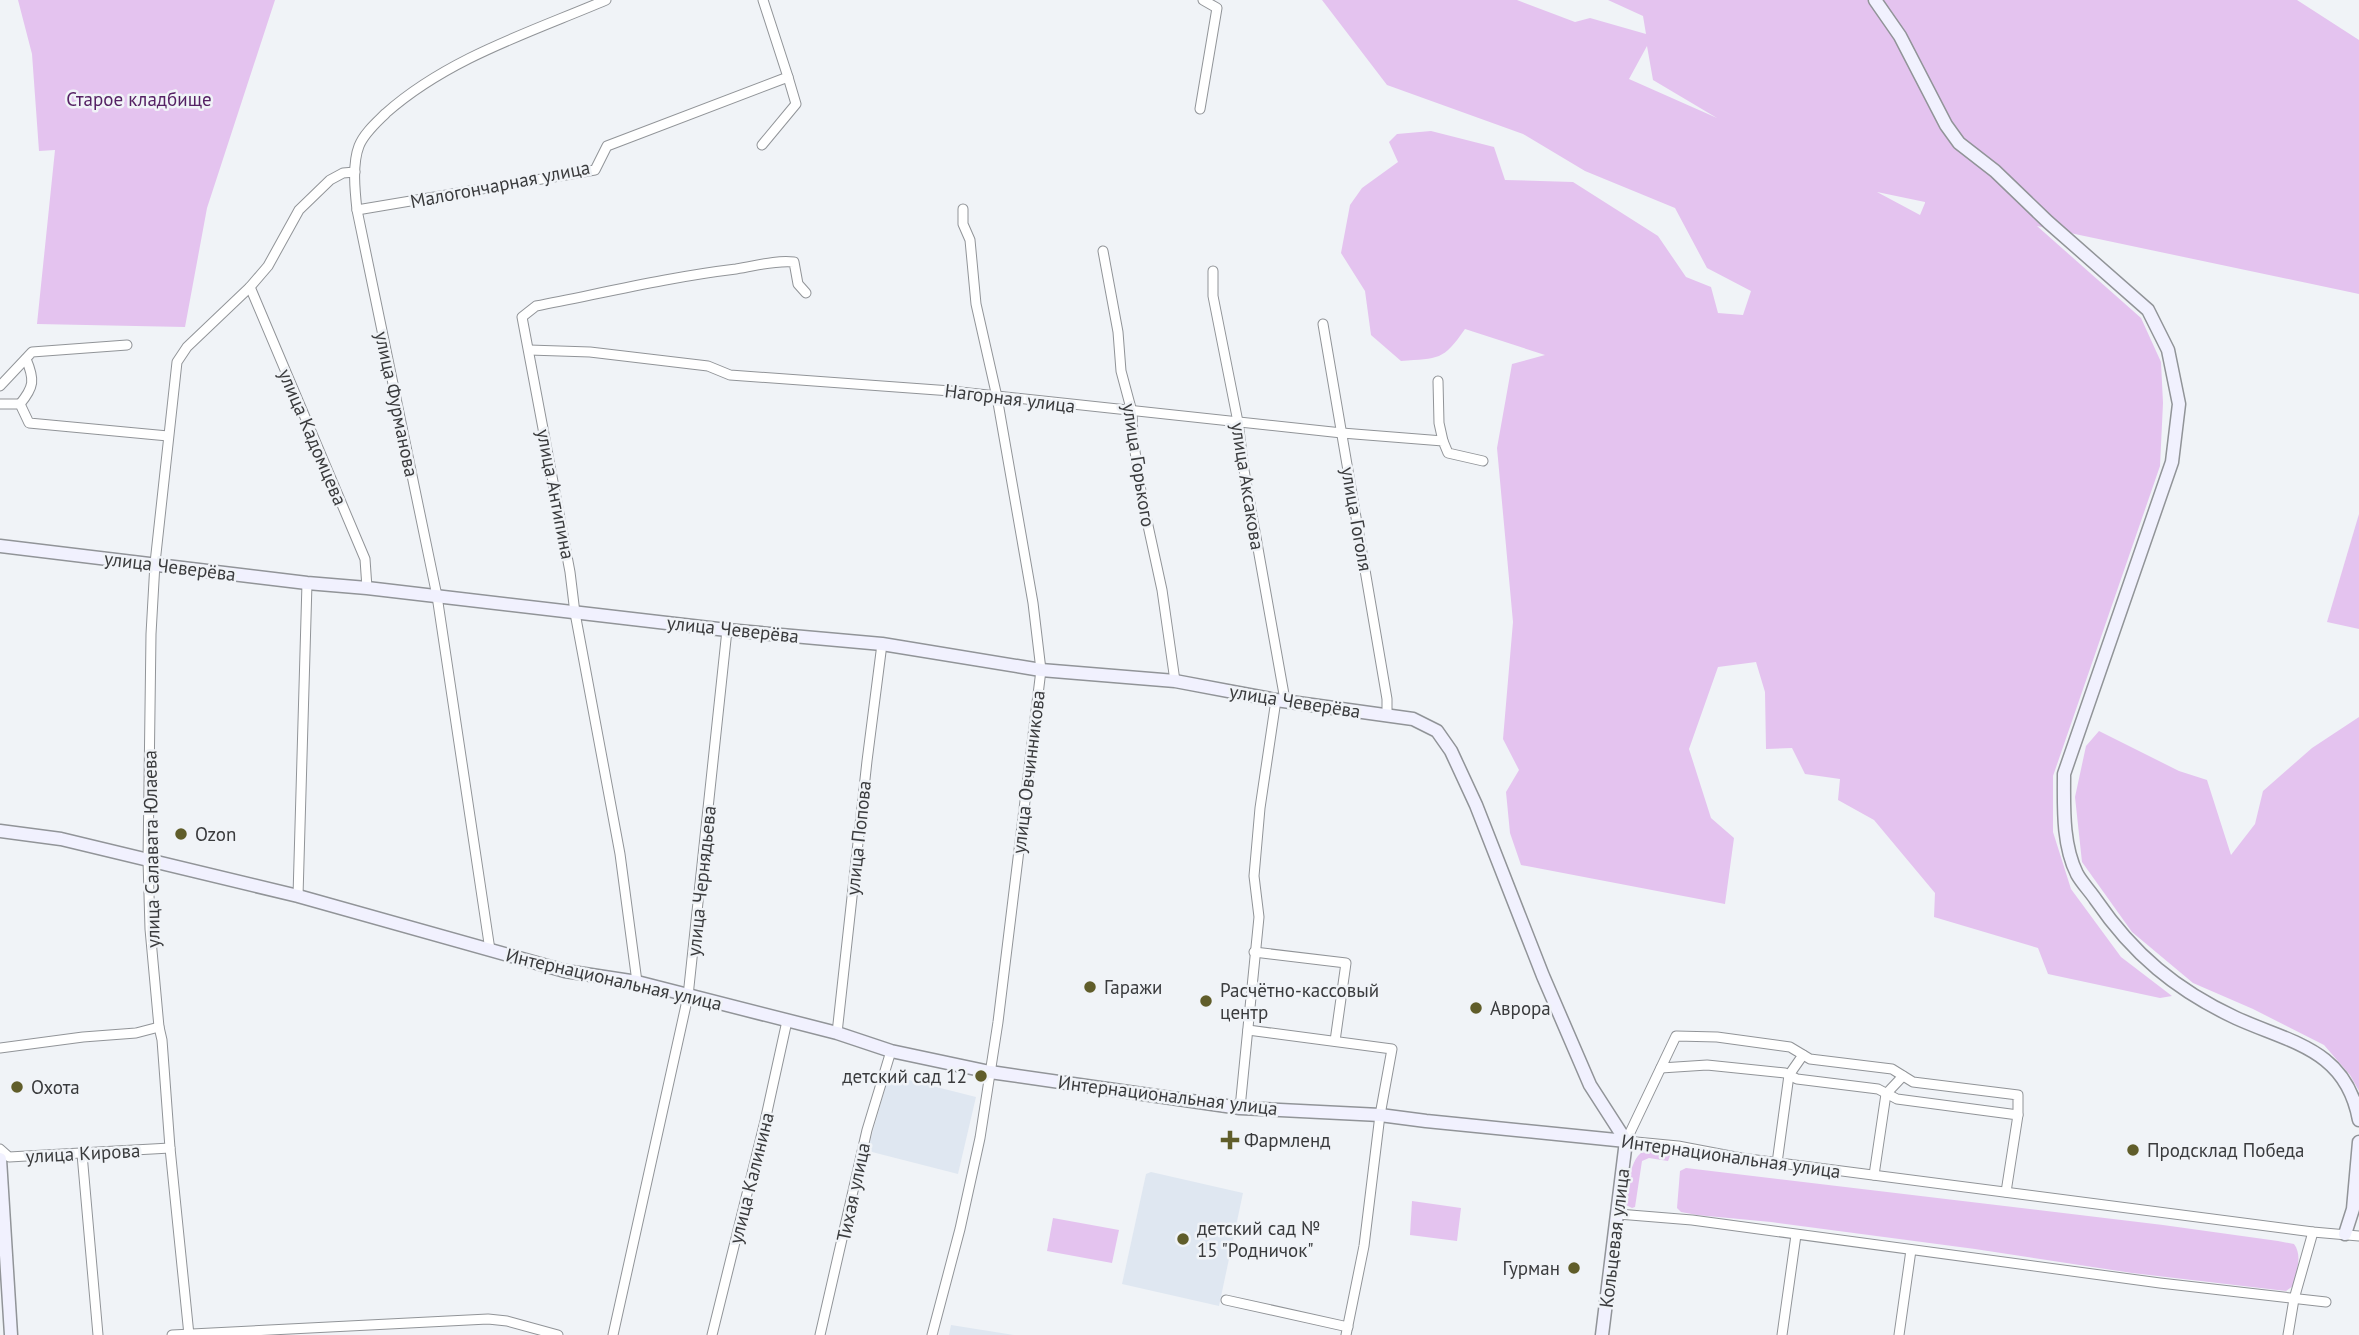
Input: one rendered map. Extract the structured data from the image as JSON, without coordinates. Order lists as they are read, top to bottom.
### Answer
{
  "streets": {
    "street": [
      "Малогончарная улица",
      "Нагорная улица",
      "улица Фурманова",
      "улица Кадомцева",
      "улица Горького",
      "улица Аксакова",
      "улица Антипина",
      "улица Гоголя",
      "улица Чеверёва",
      "улица Овчинникова",
      "улица Попова",
      "улица Салавата Юлаева",
      "улица Чернядьева",
      "Интернациональная улица",
      "улица Кирова",
      "улица Калинина",
      "Тихая улица",
      "Кольцевая улица"
    ]
  },
  "crossings": [
    ["Малогончарная улица", "улица Фурманова"],
    ["Нагорная улица", "улица Горького"],
    ["Нагорная улица", "улица Аксакова"],
    ["Нагорная улица", "улица Антипина"],
    ["Нагорная улица", "улица Гоголя"],
    ["Нагорная улица", "улица Овчинникова"],
    ["улица Фурманова", "улица Чеверёва"],
    ["улица Фурманова", "Интернациональная улица"],
    ["улица Кадомцева", "улица Чеверёва"],
    ["улица Кадомцева", "улица Салавата Юлаева"],
    ["улица Горького", "улица Чеверёва"],
    ["улица Аксакова", "улица Чеверёва"],
    ["улица Аксакова", "Интернациональная улица"],
    ["улица Антипина", "улица Чеверёва"],
    ["улица Антипина", "Интернациональная улица"],
    ["улица Гоголя", "улица Чеверёва"],
    ["улица Чеверёва", "улица Овчинникова"],
    ["улица Чеверёва", "улица Попова"],
    ["улица Чеверёва", "улица Салавата Юлаева"],
    ["улица Чеверёва", "улица Чернядьева"],
    ["улица Чеверёва", "Интернациональная улица"],
    ["улица Чеверёва", "Кольцевая улица"],
    ["улица Овчинникова", "Интернациональная улица"],
    ["улица Попова", "Интернациональная улица"],
    ["улица Салавата Юлаева", "Интернациональная улица"],
    ["улица Салавата Юлаева", "улица Кирова"],
    ["улица Чернядьева", "Интернациональная улица"],
    ["Интернациональная улица", "улица Калинина"],
    ["Интернациональная улица", "Тихая улица"],
    ["Интернациональная улица", "Кольцевая улица"]
  ],
  "parks": ["Старое кладбище"],
  "places": {
    "other": [
      "Ozon",
      "Гаражи",
      "Расчётно-кассовый центр",
      "Аврора",
      "детский сад 12",
      "Охота",
      "Продсклад Победа",
      "детский сад № 15 \"Родничок\"",
      "Гурман"
    ],
    "health": ["Фармленд"]
  }
}
